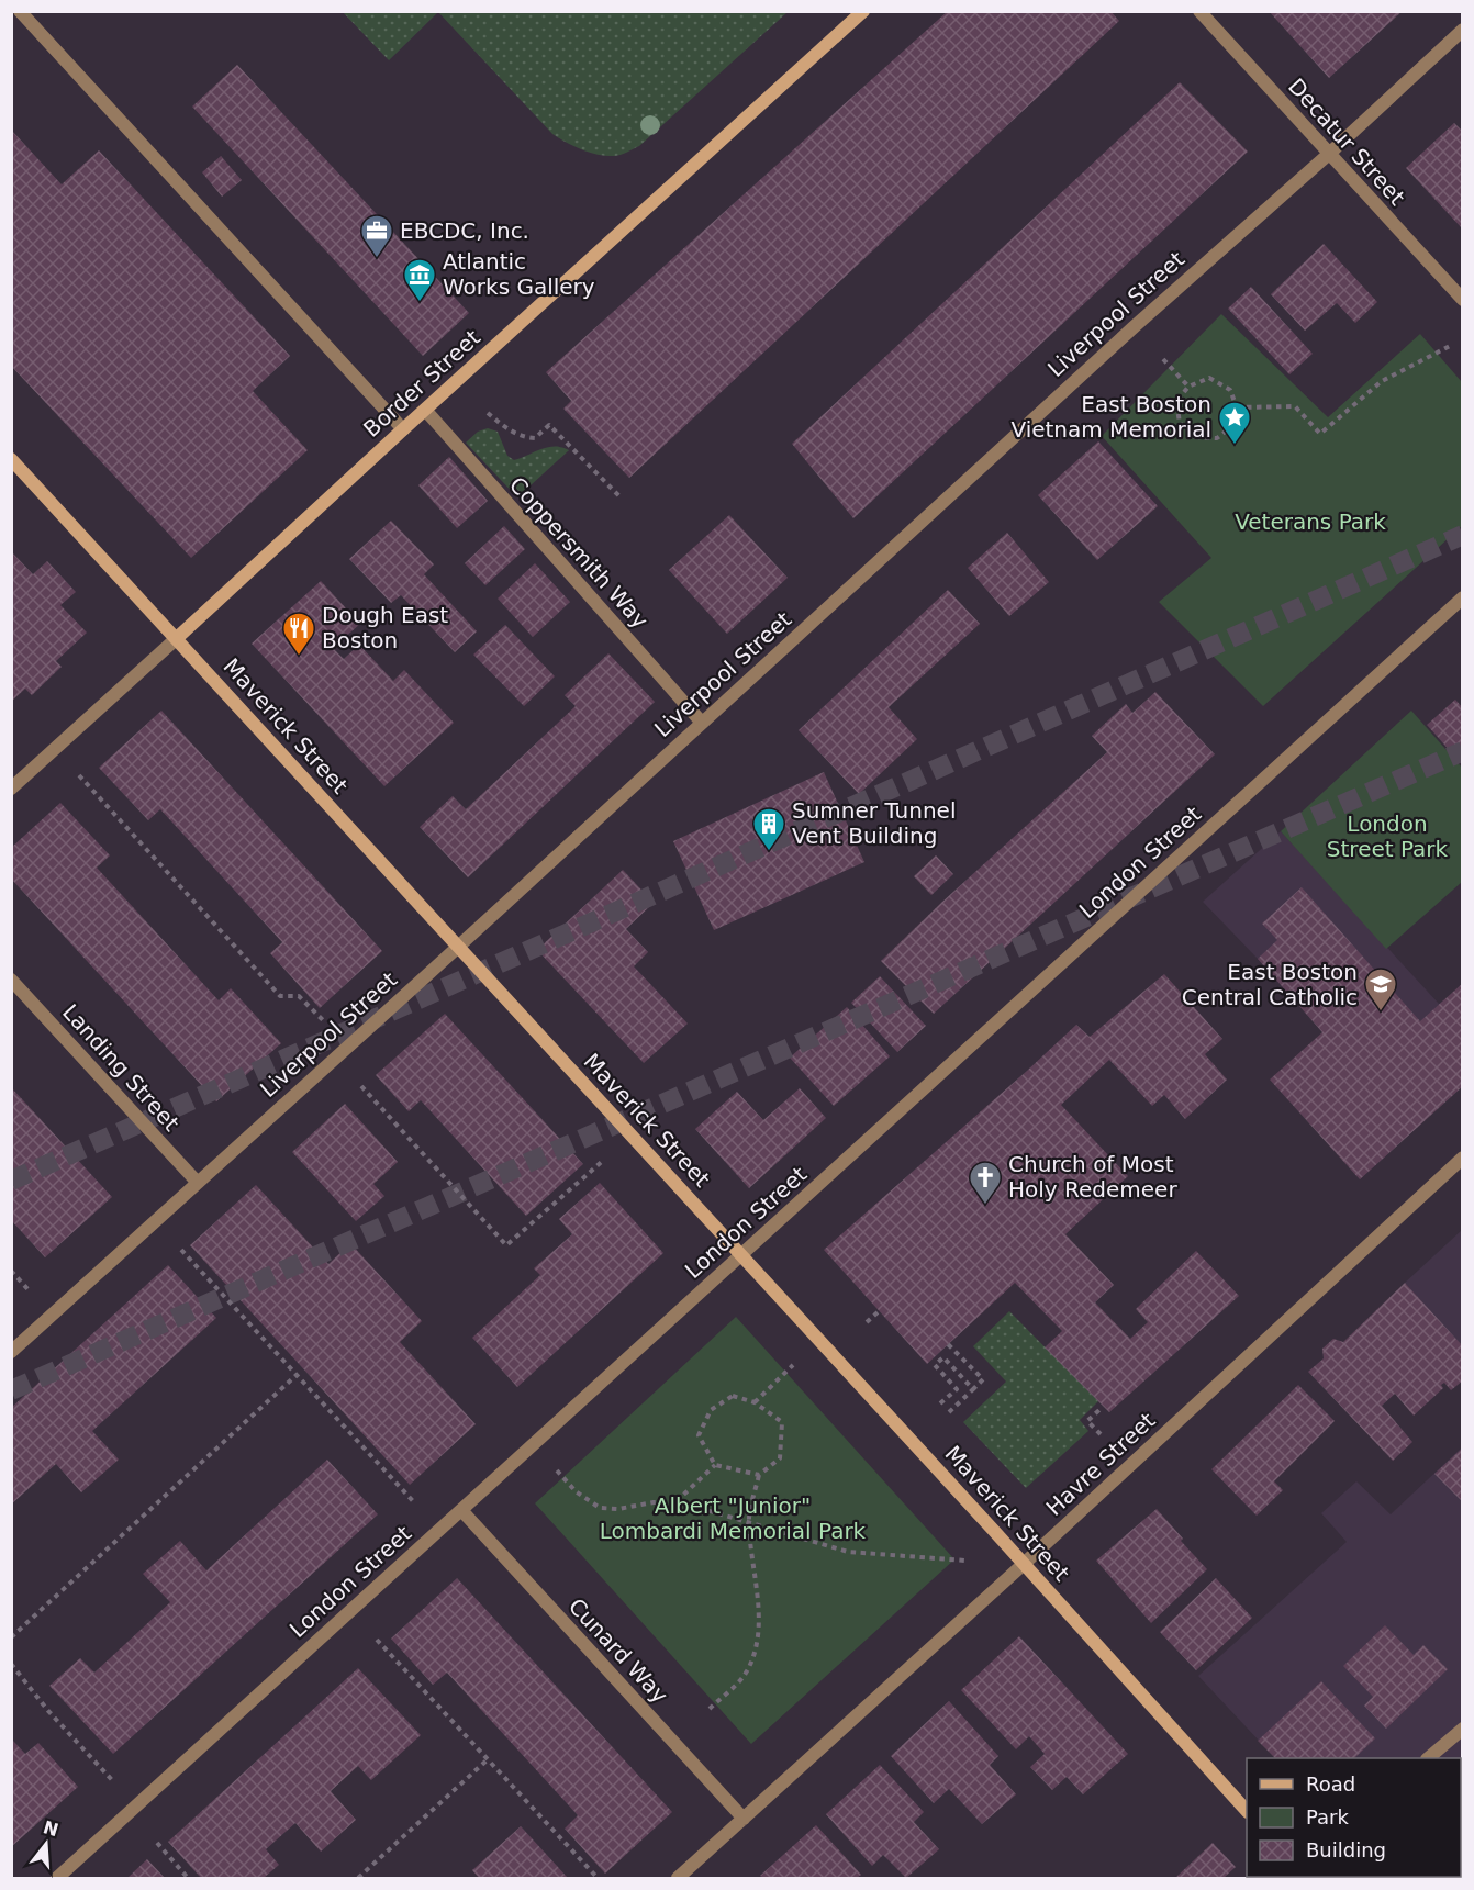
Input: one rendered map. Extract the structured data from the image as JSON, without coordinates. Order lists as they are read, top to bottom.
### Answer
{
  "streets": {
    "main road": ["Border Street", "Maverick Street"],
    "street": [
      "Decatur Street",
      "Liverpool Street",
      "Coppersmith Way",
      "London Street",
      "Landing Street",
      "Havre Street",
      "Cunard Way"
    ]
  },
  "crossings": [
    ["Decatur Street", "Liverpool Street"],
    ["Liverpool Street", "Coppersmith Way"],
    ["Liverpool Street", "Maverick Street"],
    ["Liverpool Street", "Landing Street"],
    ["Border Street", "Coppersmith Way"],
    ["Border Street", "Maverick Street"],
    ["Maverick Street", "London Street"],
    ["Maverick Street", "Havre Street"],
    ["London Street", "Cunard Way"],
    ["Havre Street", "Cunard Way"]
  ],
  "parks": ["Veterans Park", "London Street Park", "Albert \"Junior\" Lombardi Memorial Park"],
  "places": {
    "office": ["EBCDC, Inc."],
    "museum": ["Atlantic Works Gallery"],
    "place": ["East Boston Vietnam Memorial"],
    "restaurant": ["Dough East Boston"],
    "building": ["Sumner Tunnel Vent Building"],
    "school or university": ["East Boston Central Catholic"],
    "church": ["Church of Most Holy Redemeer"]
  },
  "legend": ["Road", "Park", "Building"],
  "north": "top"
}
